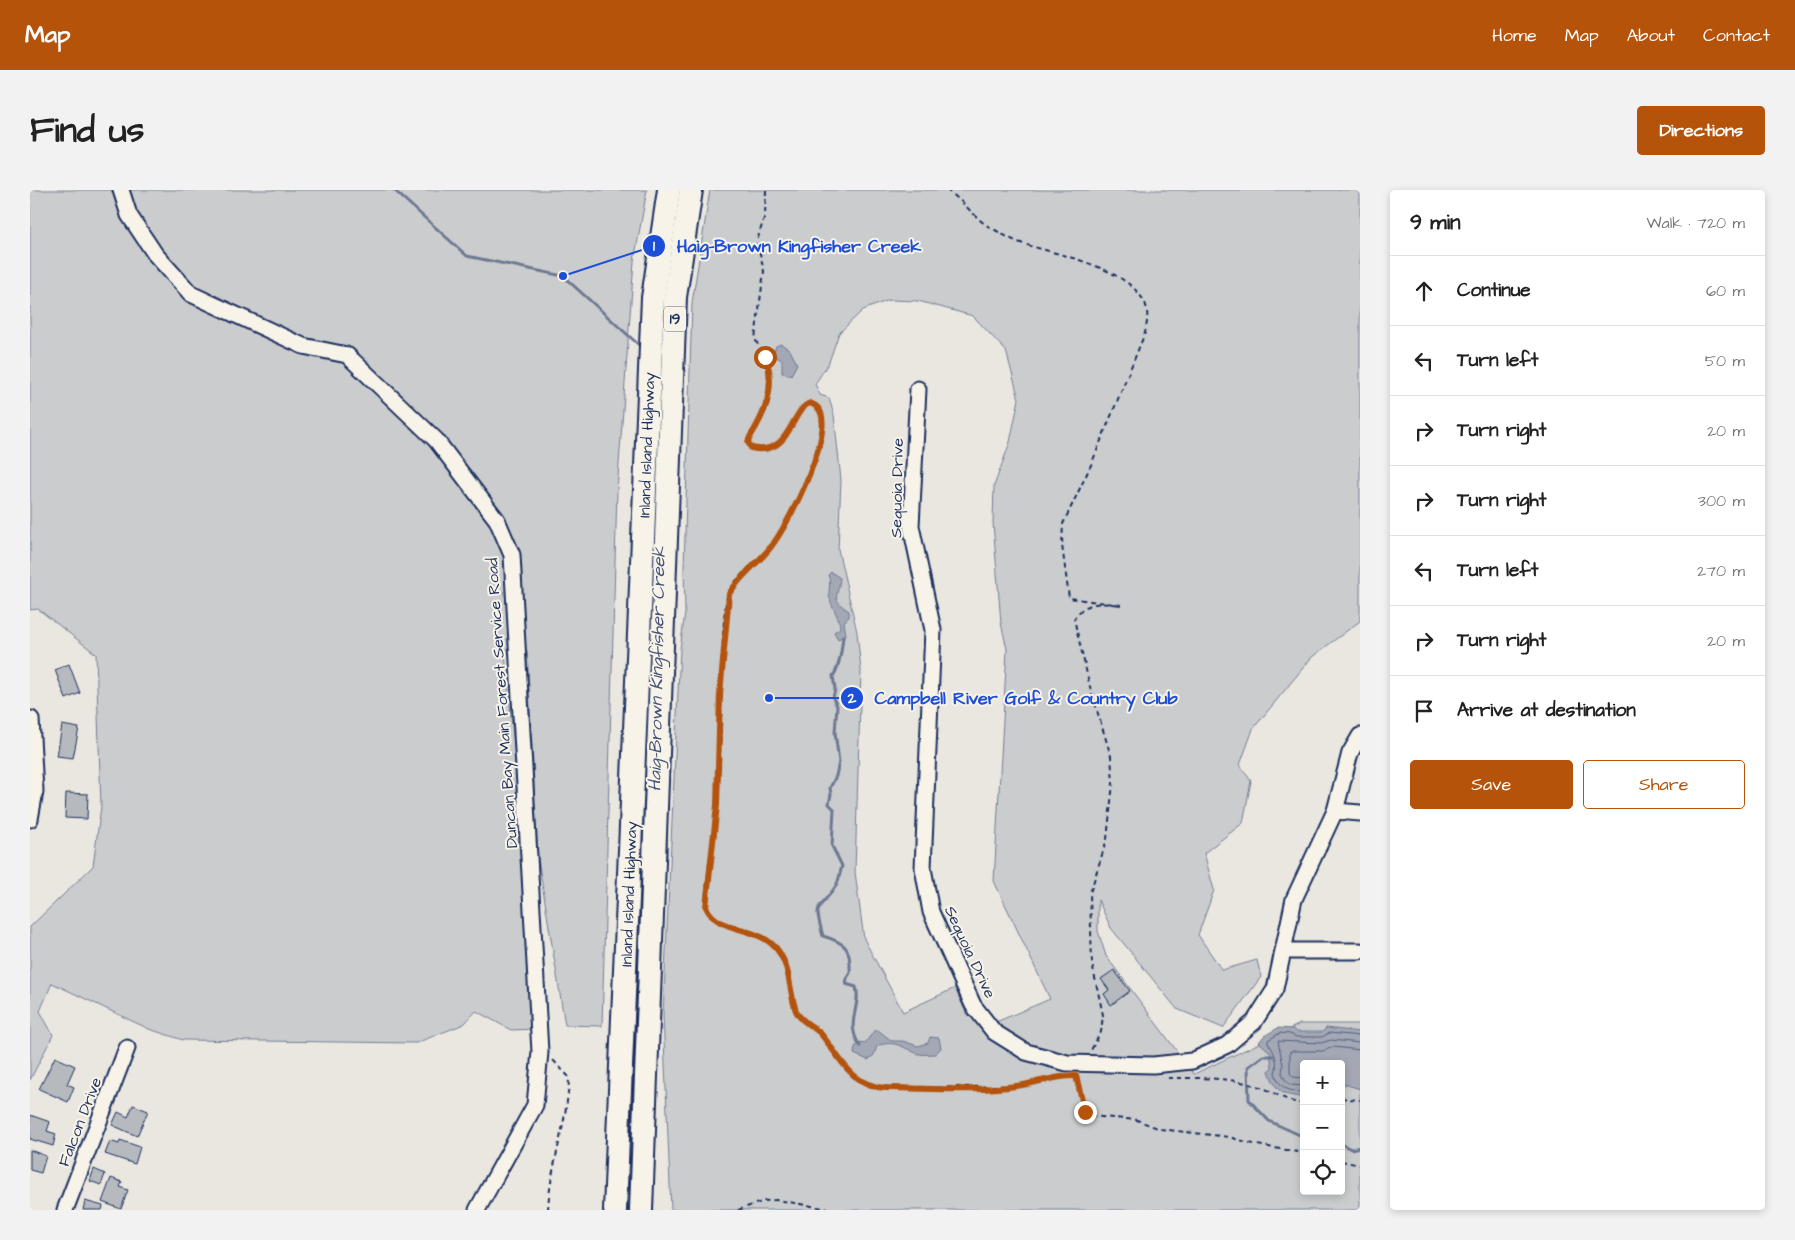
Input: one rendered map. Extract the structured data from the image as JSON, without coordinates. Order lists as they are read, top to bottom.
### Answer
{
  "streets": {
    "highway": ["19", "Inland Island Highway"],
    "street": ["Sequoia Drive", "Duncan Bay Main Forest Service Road", "Falcon Drive"]
  },
  "water": ["Haig-Brown Kingfisher Creek"],
  "places": ["Haig-Brown Kingfisher Creek", "Campbell River Golf & Country Club"],
  "page": {
    "header": "Map",
    "nav": [
      "Home",
      "Map",
      "About",
      "Contact"
    ],
    "title": "Find us",
    "buttons": [
      "Directions",
      ["Save", "Share"]
    ],
    "heading": ["9 min", "Walk · 720 m"],
    "list": [
      ["Continue", "60 m"],
      ["Turn left", "50 m"],
      ["Turn right", "20 m"],
      ["Turn right", "300 m"],
      ["Turn left", "270 m"],
      ["Turn right", "20 m"],
      "Arrive at destination"
    ],
    "map_buttons": ["+", "−"]
  }
}
